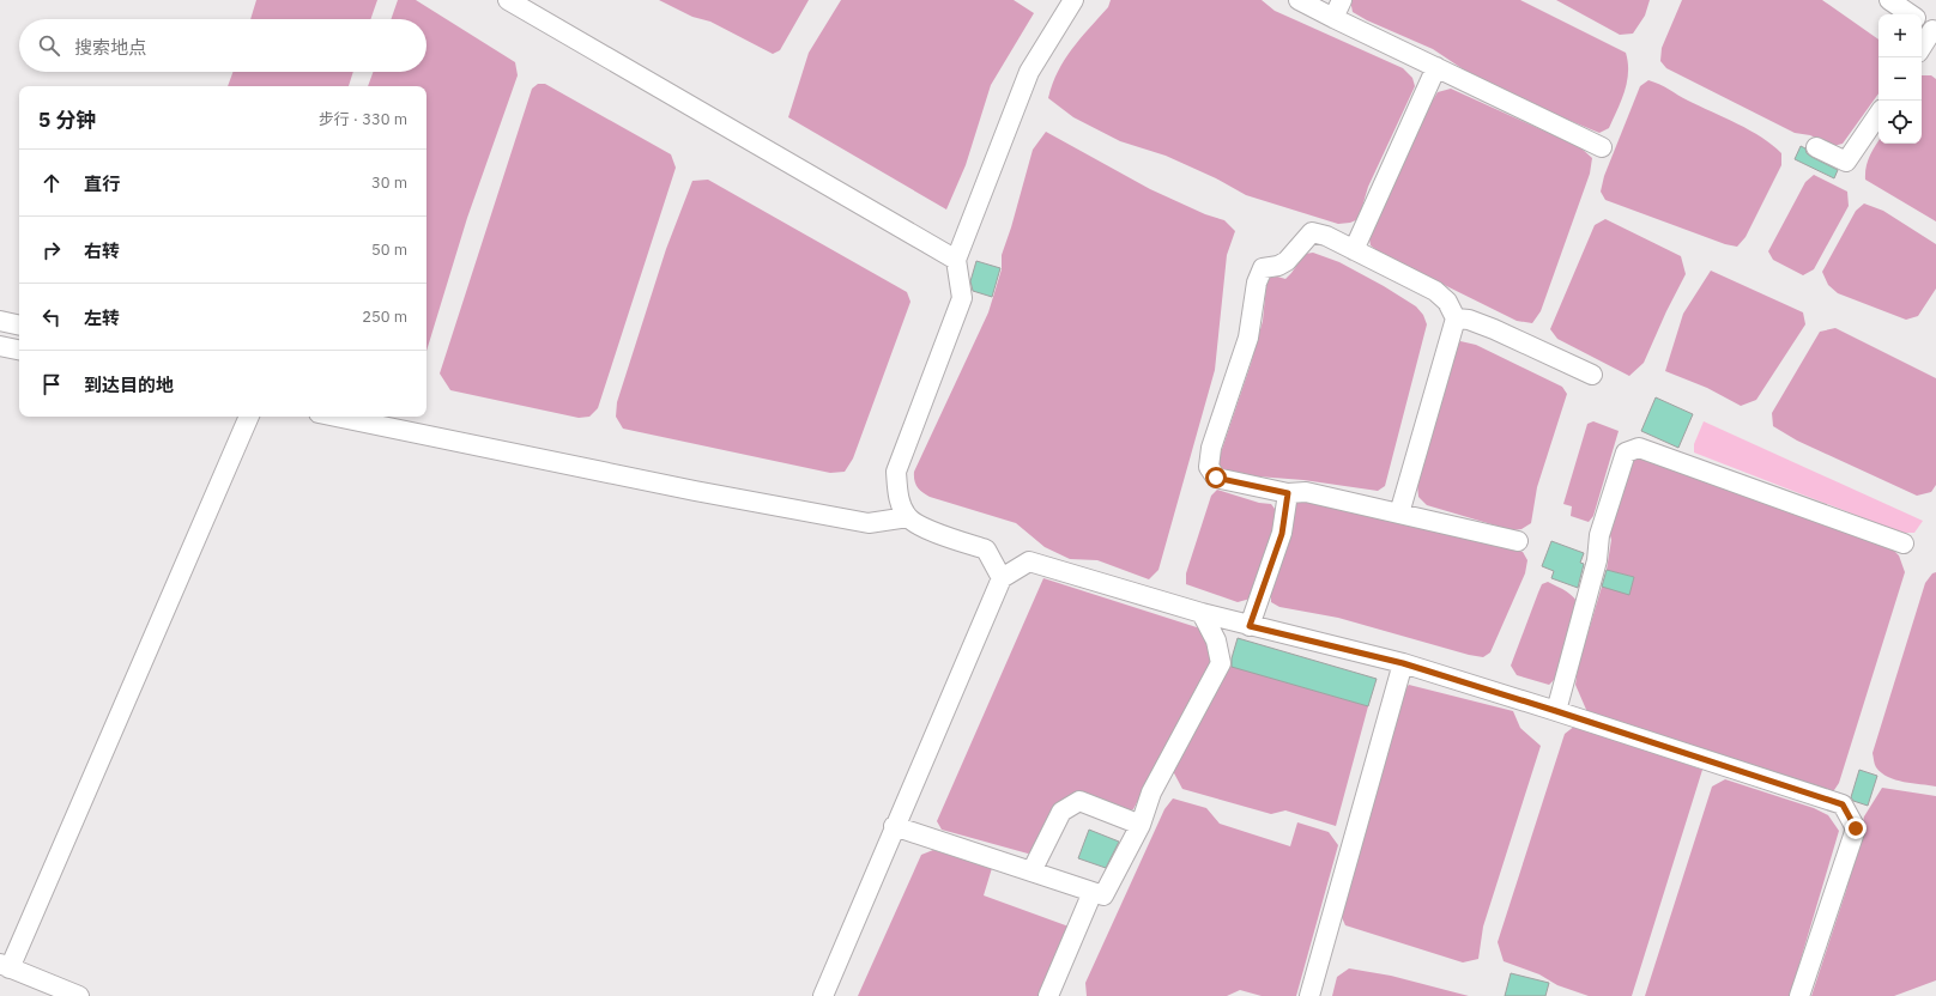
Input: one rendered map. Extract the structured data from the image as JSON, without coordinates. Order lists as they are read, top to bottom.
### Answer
{
  "page": {
    "map_buttons": ["+", "−"],
    "search": "搜索地点",
    "heading": ["5 分钟", "步行 · 330 m"],
    "list": [
      ["直行", "30 m"],
      ["右转", "50 m"],
      ["左转", "250 m"],
      "到达目的地"
    ]
  }
}
